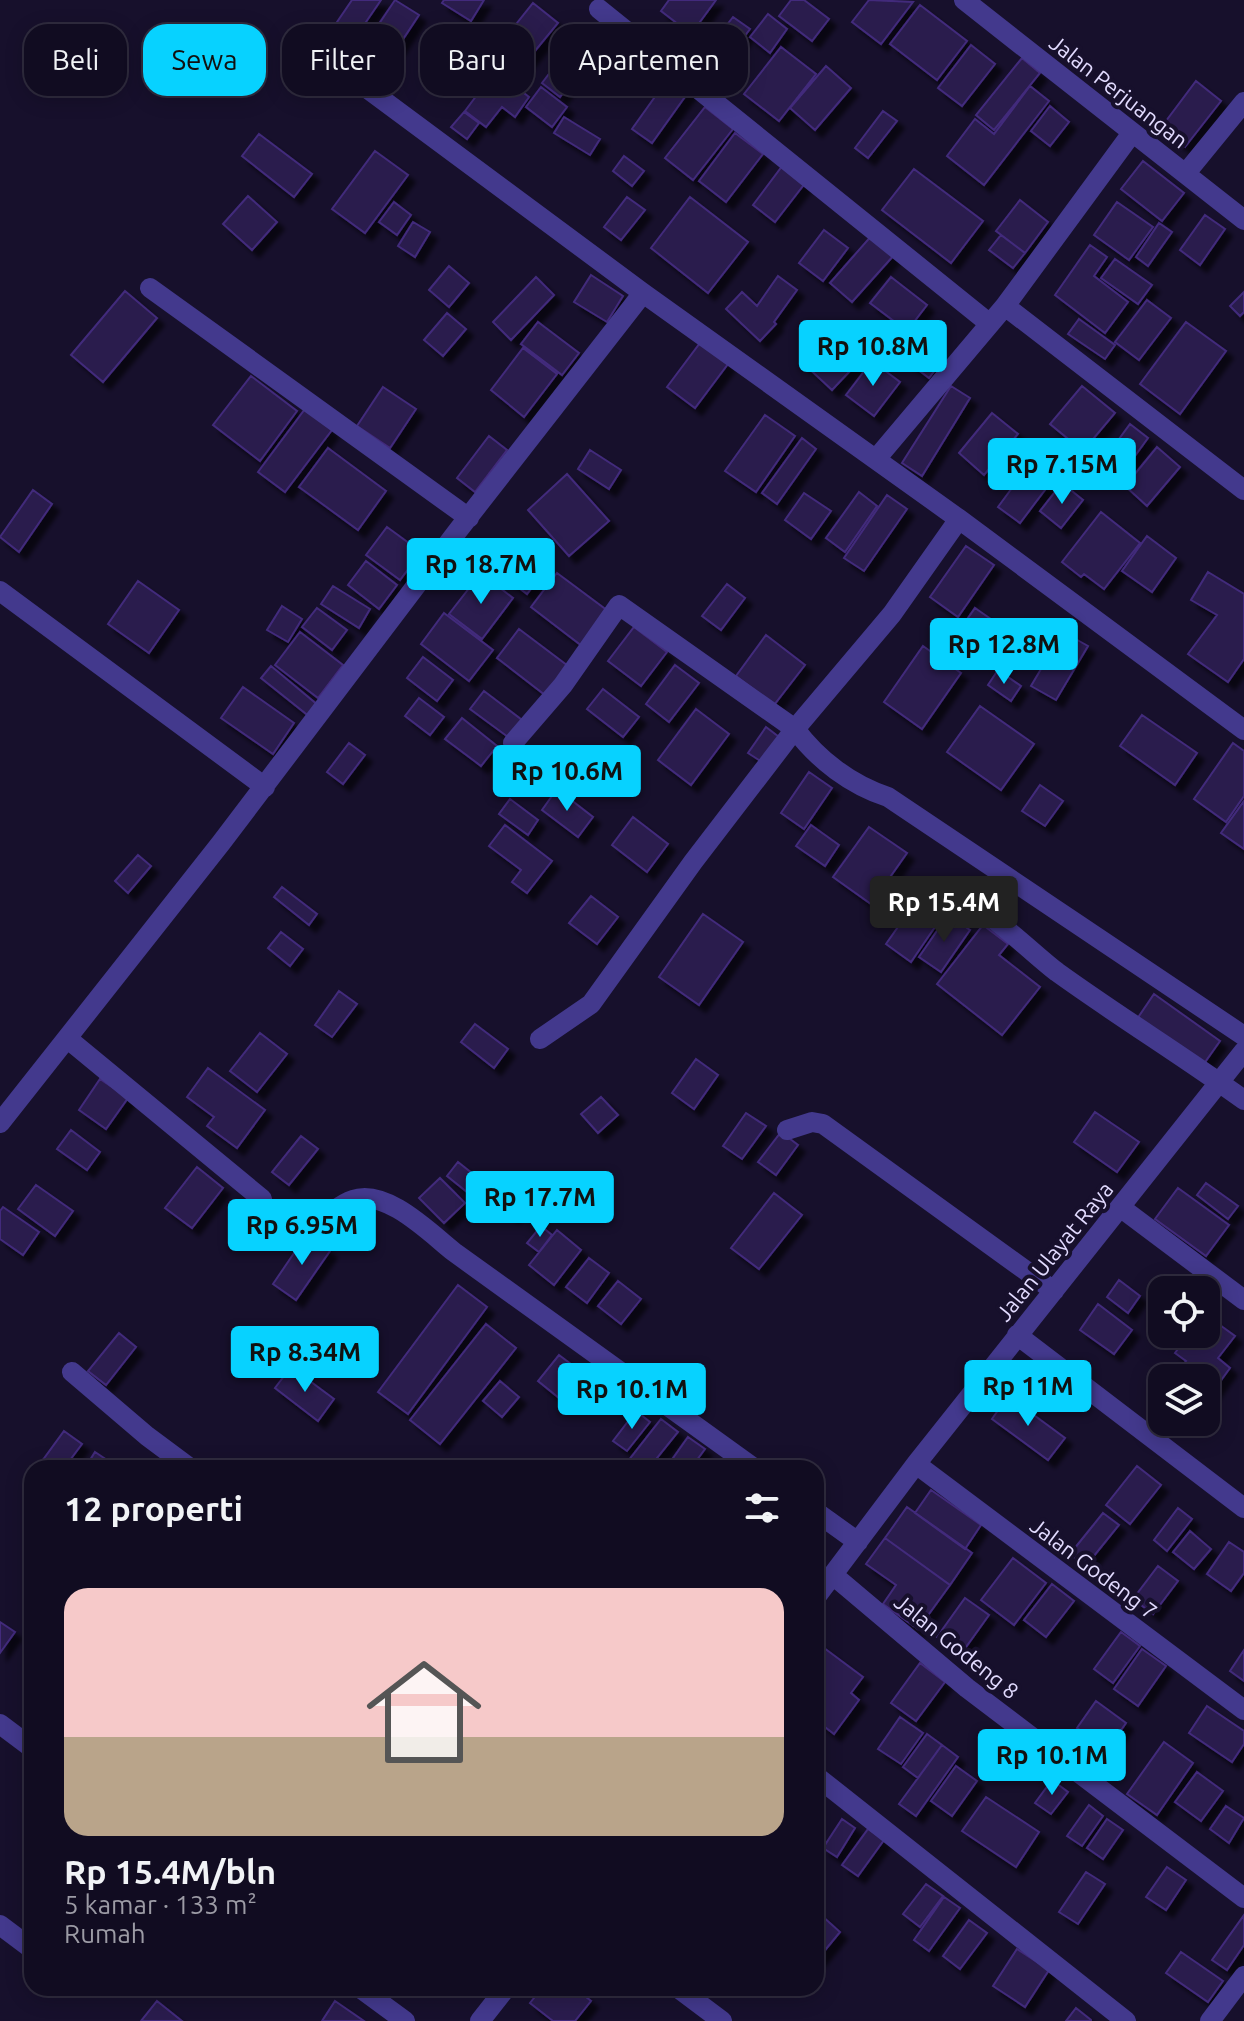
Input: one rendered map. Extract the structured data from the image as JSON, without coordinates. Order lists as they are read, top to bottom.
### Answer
{
  "streets": {
    "street": [
      "Jalan Perjuangan",
      "Jalan Ulayat Raya",
      "Jalan Godeng 7",
      "Jalan Godeng 8"
    ]
  },
  "crossings": [
    ["Jalan Ulayat Raya", "Jalan Godeng 7"],
    ["Jalan Ulayat Raya", "Jalan Godeng 8"]
  ],
  "page": {
    "chip": [
      "Beli",
      "Sewa",
      "Filter",
      "Baru",
      "Apartemen"
    ],
    "price": [
      "Rp 10.8M",
      "Rp 7.15M",
      "Rp 18.7M",
      "Rp 12.8M",
      "Rp 10.6M",
      "Rp 15.4M",
      "Rp 17.7M",
      "Rp 6.95M",
      "Rp 8.34M",
      "Rp 11M",
      "Rp 10.1M",
      "Rp 10.1M"
    ],
    "heading": "12 properti",
    "list": [
      {
        "name": "Rp 15.4M/bln",
        "note": "5 kamar · 133 m² · Rumah"
      }
    ]
  }
}
